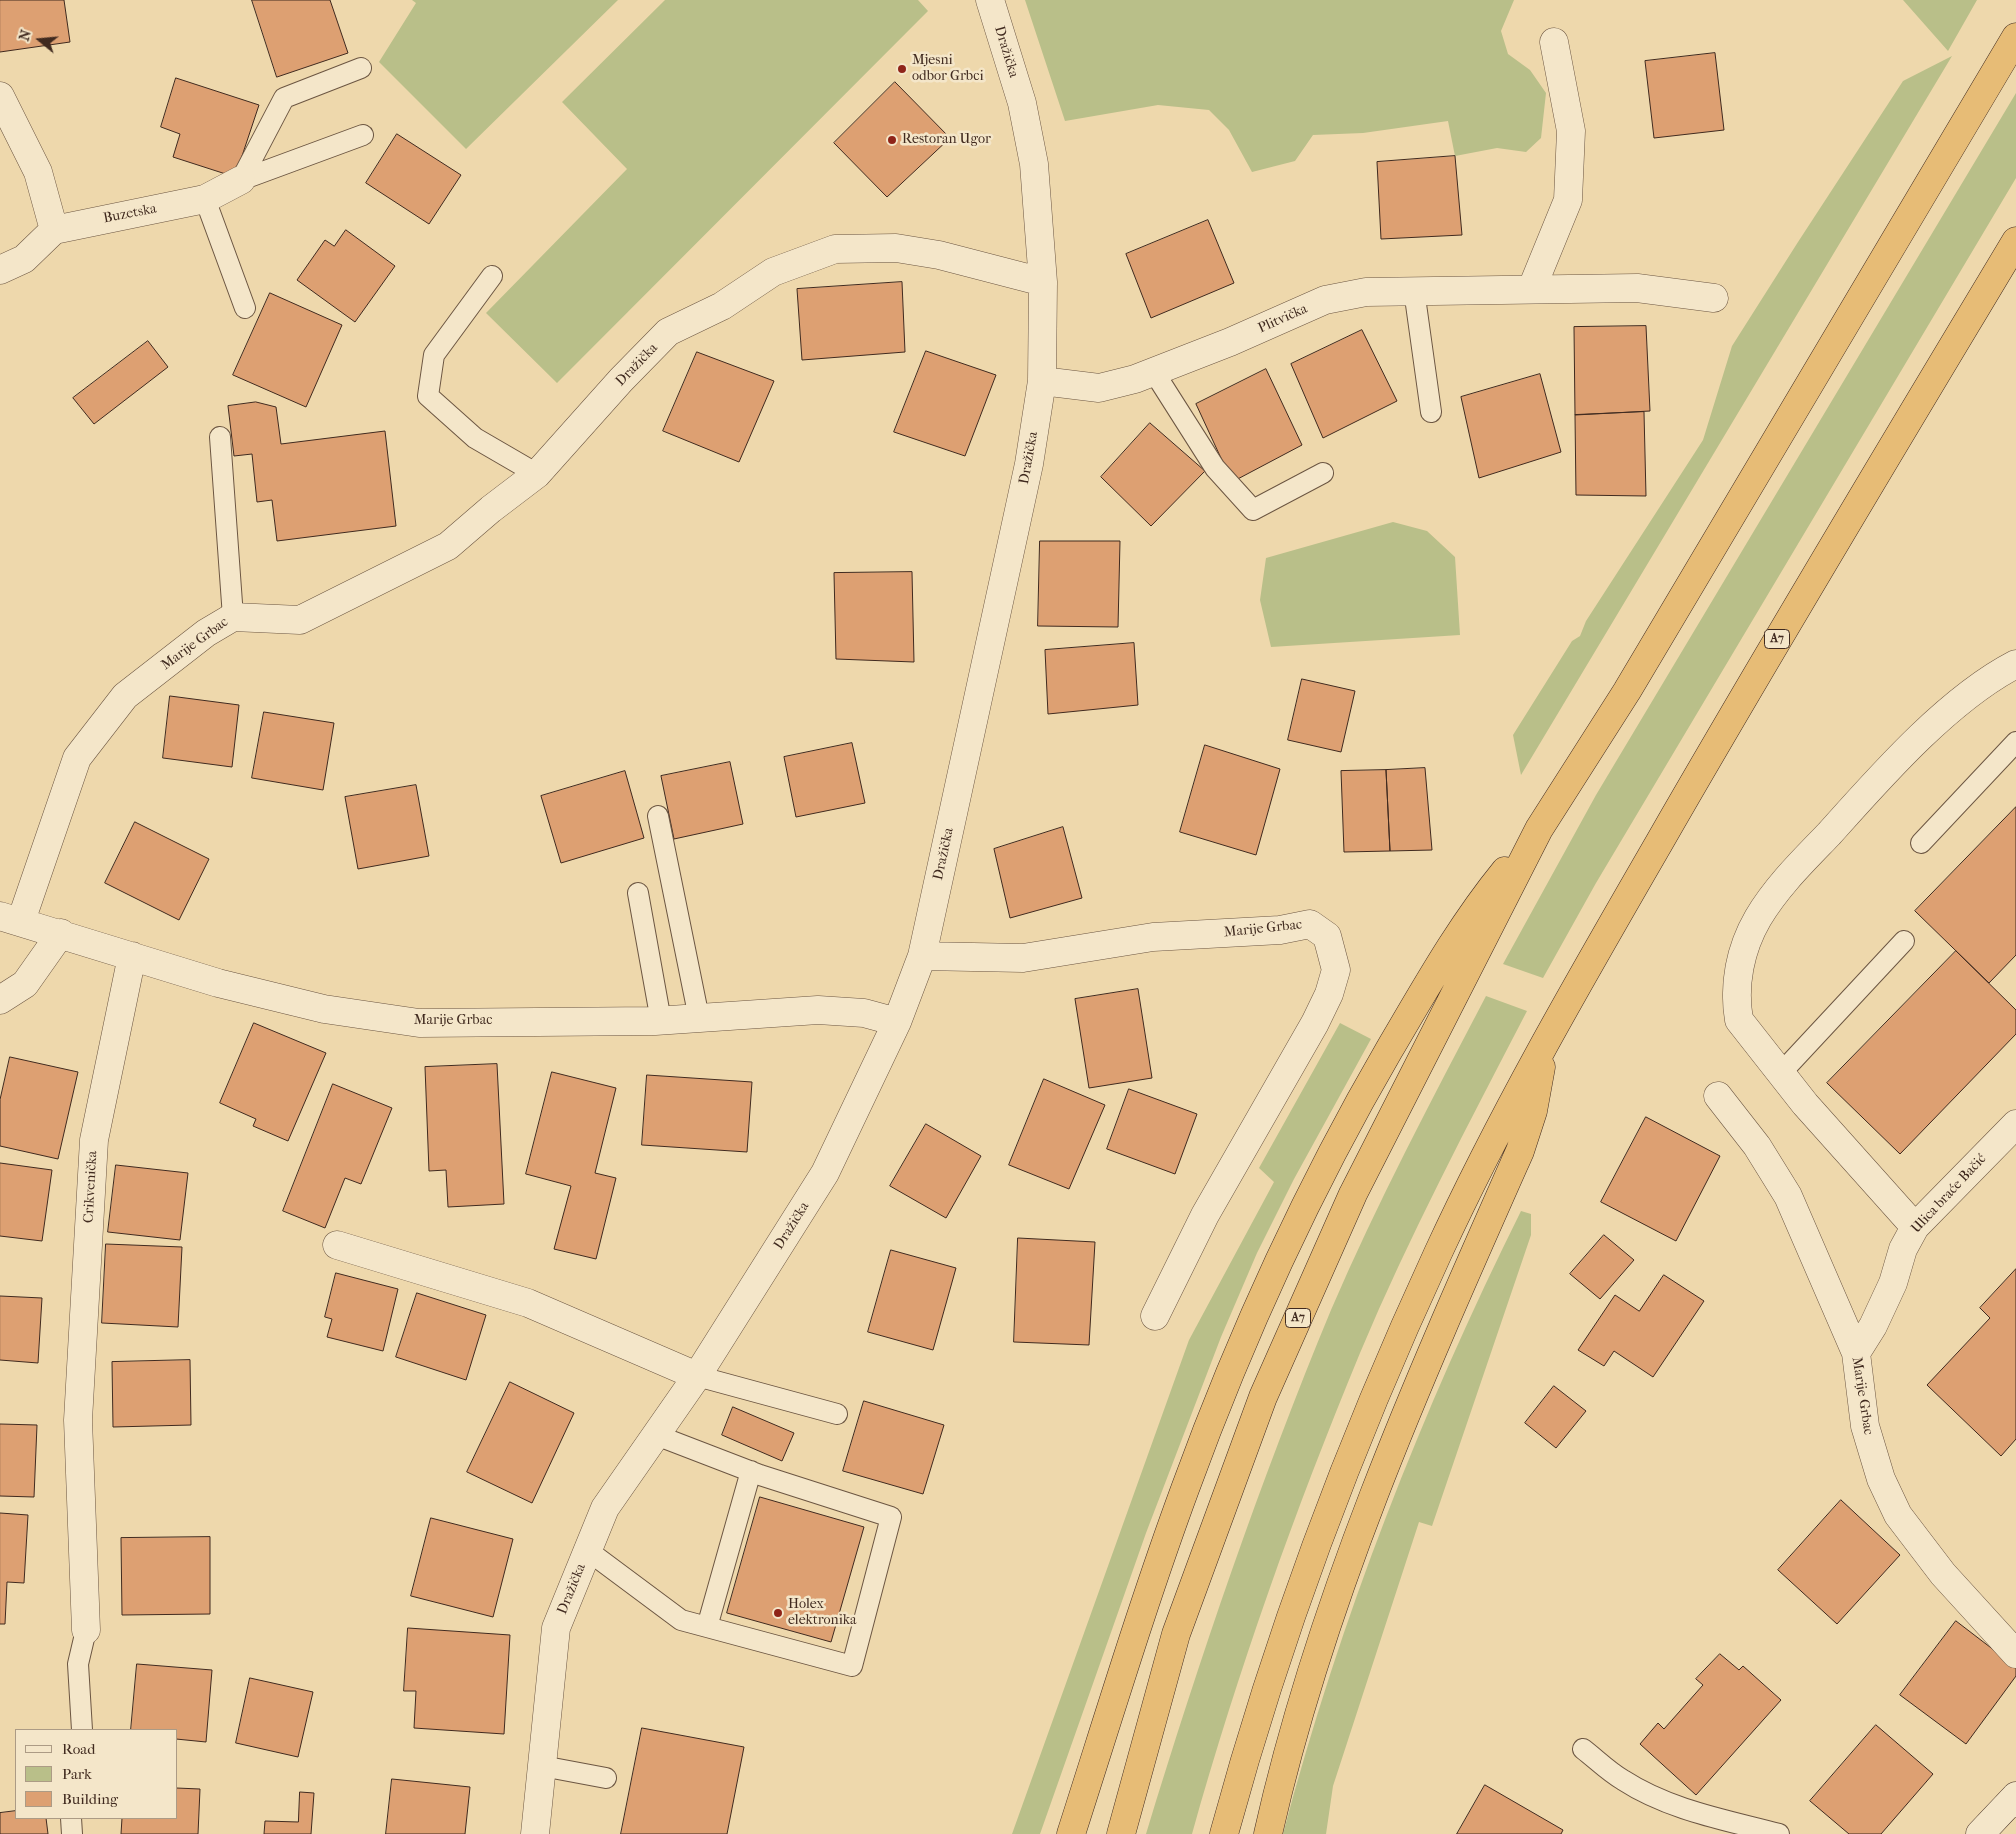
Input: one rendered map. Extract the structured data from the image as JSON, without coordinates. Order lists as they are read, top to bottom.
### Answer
{
  "streets": {
    "highway": ["A7"],
    "street": [
      "Dražička",
      "Buzetska",
      "Plitvička",
      "Marije Grbac",
      "Crikvenička",
      "Ulica braće Bačić"
    ]
  },
  "crossings": [
    ["Dražička", "Plitvička"],
    ["Dražička", "Marije Grbac"],
    ["Marije Grbac", "Crikvenička"],
    ["Marije Grbac", "Ulica braće Bačić"]
  ],
  "places": ["Mjesni odbor Grbci", "Restoran Ugor", "Holex elektronika"],
  "legend": ["Road", "Park", "Building"],
  "north": "left"
}
